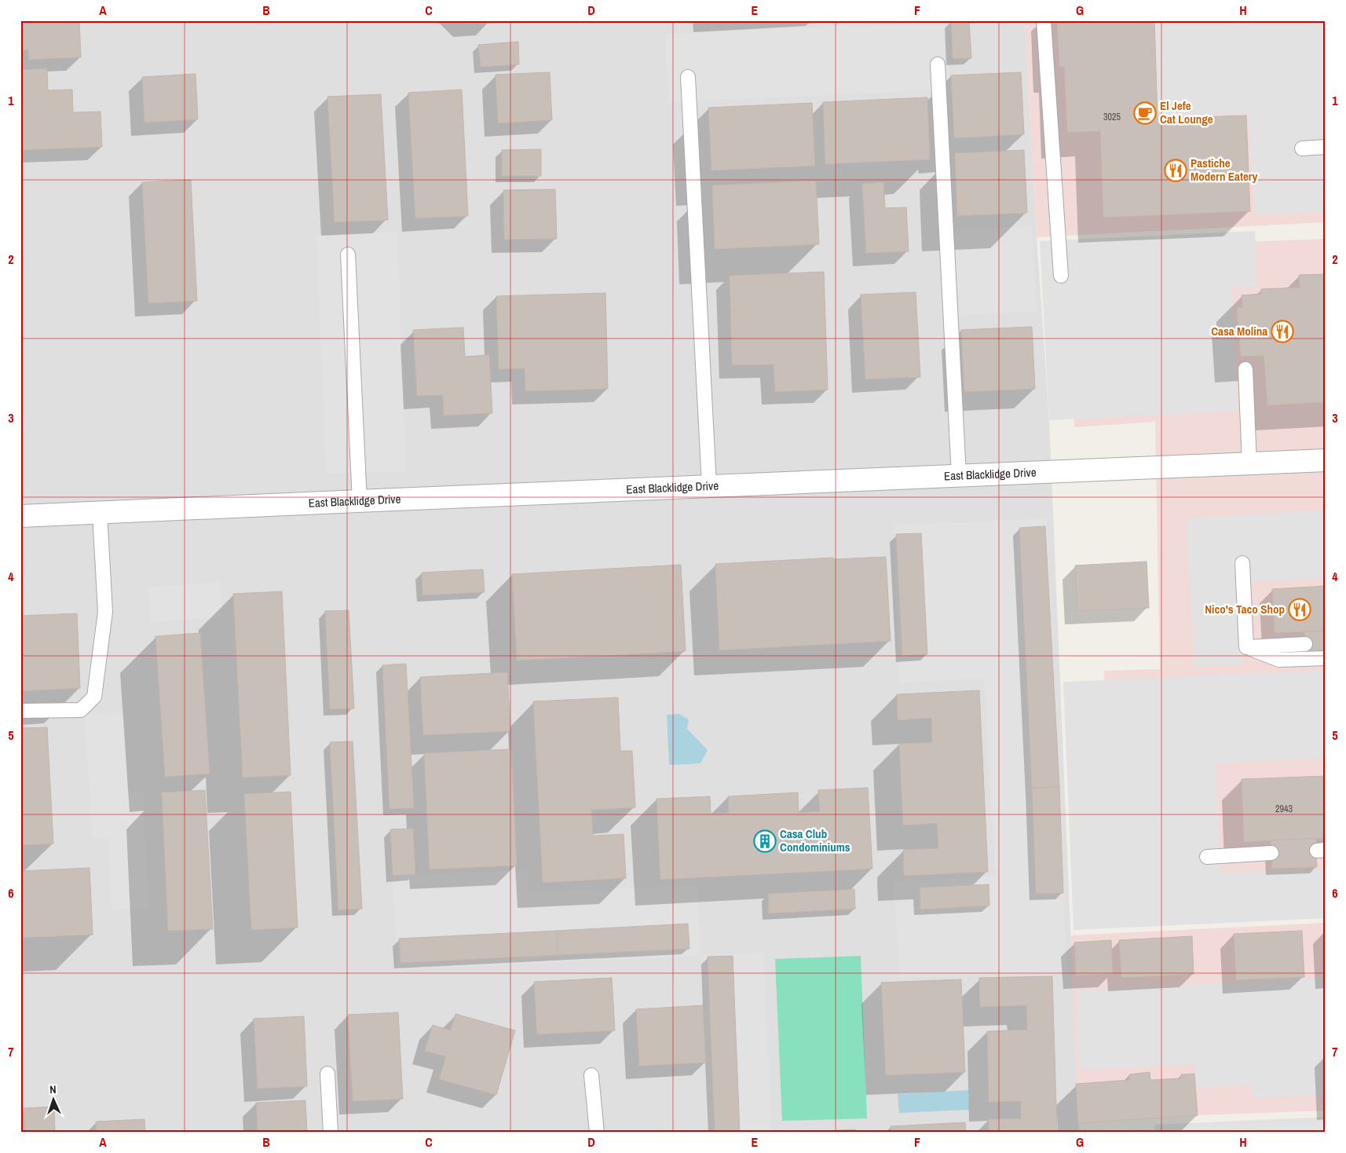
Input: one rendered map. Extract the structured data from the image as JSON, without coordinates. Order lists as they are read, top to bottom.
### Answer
{
  "streets": {
    "street": ["East Blacklidge Drive"]
  },
  "places": {
    "cafe": ["El Jefe Cat Lounge"],
    "restaurant": ["Pastiche Modern Eatery", "Casa Molina", "Nico's Taco Shop"],
    "building": ["Casa Club Condominiums"]
  },
  "house_numbers": ["3025", "2943"],
  "north": "top",
  "grid": {
    "columns": [
      "A",
      "B",
      "C",
      "D",
      "E",
      "F",
      "G",
      "H"
    ],
    "rows": [
      "1",
      "2",
      "3",
      "4",
      "5",
      "6",
      "7"
    ]
  }
}
